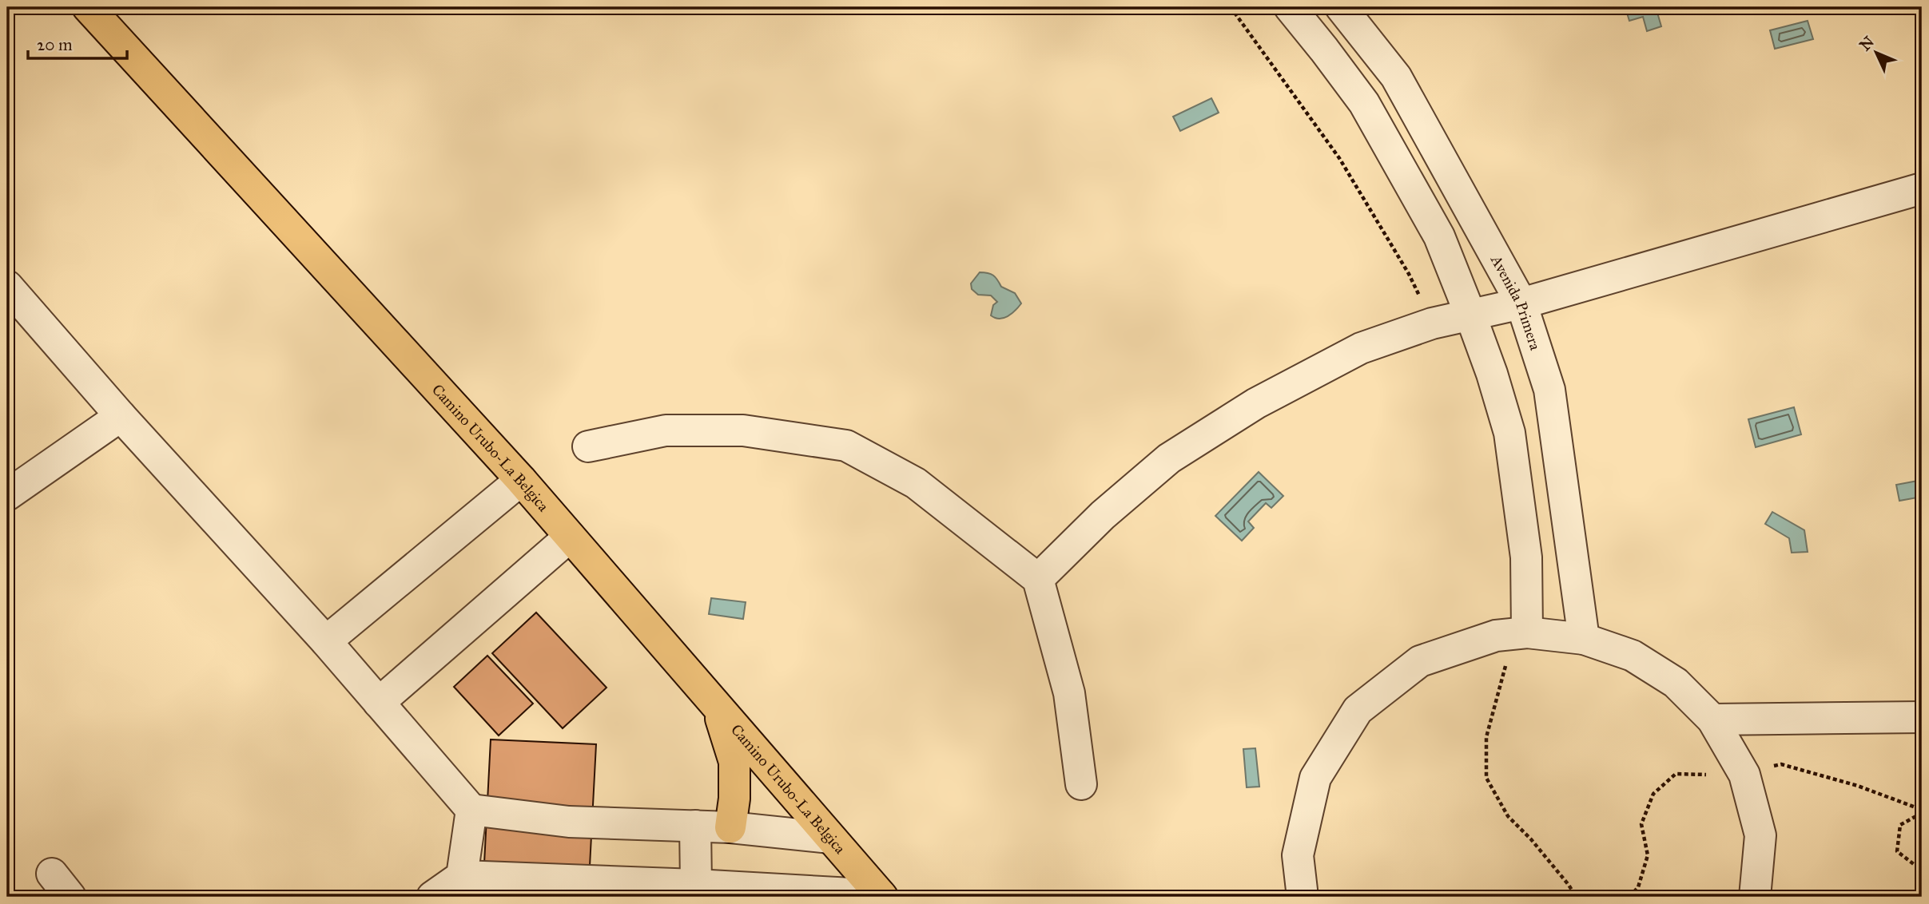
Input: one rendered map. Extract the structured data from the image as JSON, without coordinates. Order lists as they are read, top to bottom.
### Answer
{
  "streets": {
    "main road": ["Camino Urubo-La Belgica"],
    "street": ["Avenida Primera"]
  },
  "scale_bar": "20 m",
  "north": "top left"
}
